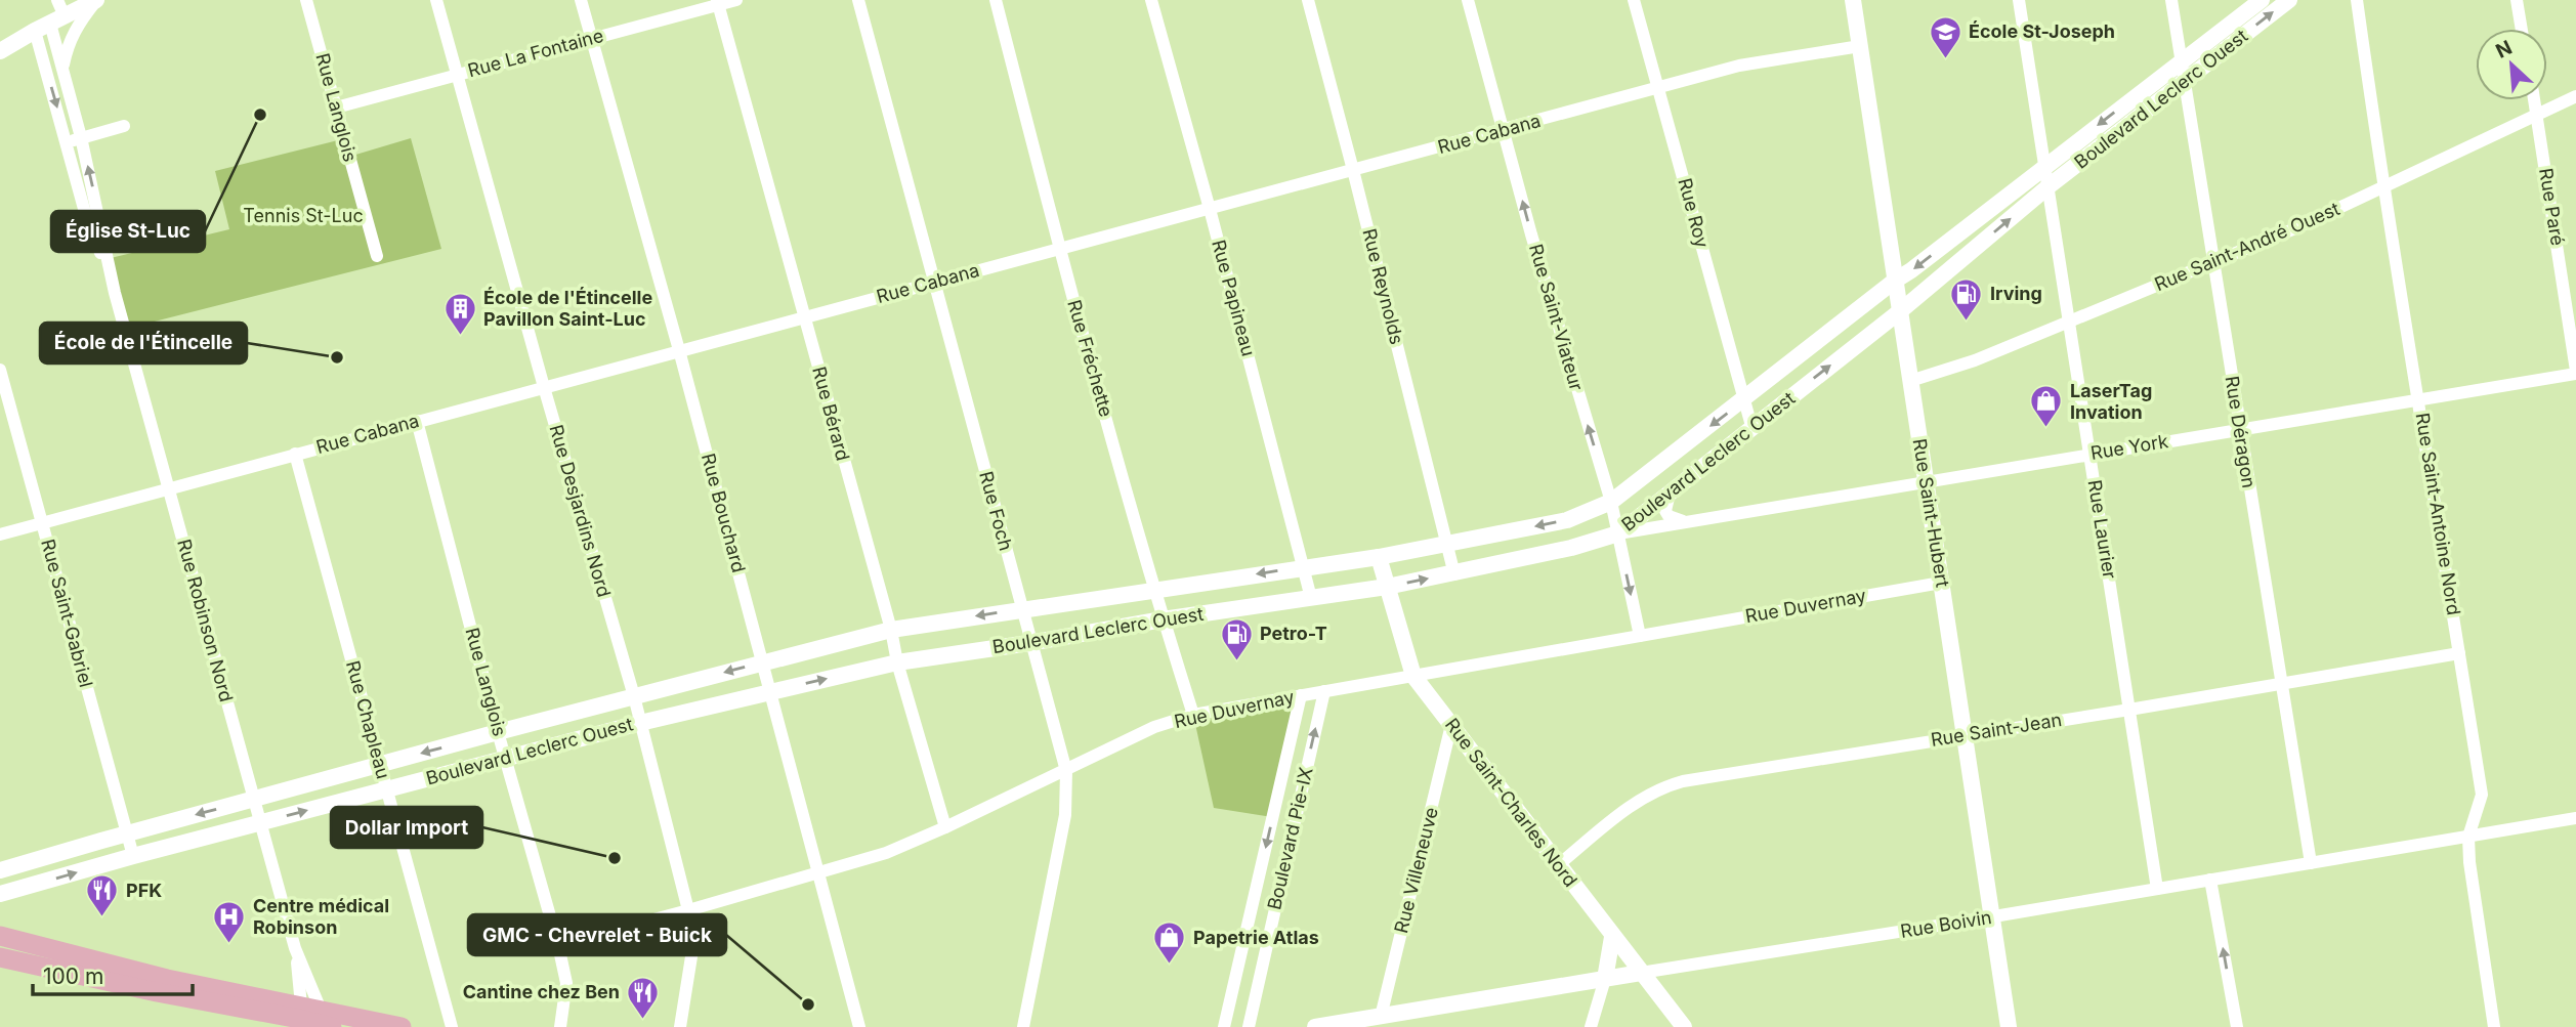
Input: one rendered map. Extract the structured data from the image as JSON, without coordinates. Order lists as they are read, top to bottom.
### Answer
{
  "streets": {
    "street": [
      "Rue La Fontaine",
      "Boulevard Leclerc Ouest",
      "Rue Langlois",
      "Rue Cabana",
      "Rue Paré",
      "Rue Roy",
      "Rue Saint-André Ouest",
      "Rue Reynolds",
      "Rue Papineau",
      "Rue Saint-Viateur",
      "Rue Fréchette",
      "Rue Bérard",
      "Rue Déragon",
      "Rue York",
      "Rue Desjardins Nord",
      "Rue Foch",
      "Rue Bouchard",
      "Rue Saint-Hubert",
      "Rue Saint-Antoine Nord",
      "Rue Laurier",
      "Rue Duvernay",
      "Rue Saint-Gabriel",
      "Rue Robinson Nord",
      "Rue Chapleau",
      "Rue Saint-Jean",
      "Rue Saint-Charles Nord",
      "Boulevard Pie-IX",
      "Rue Villeneuve",
      "Rue Boivin"
    ]
  },
  "crossings": [
    ["Rue La Fontaine", "Rue Langlois"],
    ["Rue La Fontaine", "Rue Bérard"],
    ["Rue La Fontaine", "Rue Desjardins Nord"],
    ["Rue La Fontaine", "Rue Bouchard"],
    ["Boulevard Leclerc Ouest", "Rue Langlois"],
    ["Boulevard Leclerc Ouest", "Rue Roy"],
    ["Boulevard Leclerc Ouest", "Rue Reynolds"],
    ["Boulevard Leclerc Ouest", "Rue Papineau"],
    ["Boulevard Leclerc Ouest", "Rue Saint-Viateur"],
    ["Boulevard Leclerc Ouest", "Rue Fréchette"],
    ["Boulevard Leclerc Ouest", "Rue Bérard"],
    ["Boulevard Leclerc Ouest", "Rue Déragon"],
    ["Boulevard Leclerc Ouest", "Rue York"],
    ["Boulevard Leclerc Ouest", "Rue Desjardins Nord"],
    ["Boulevard Leclerc Ouest", "Rue Foch"],
    ["Boulevard Leclerc Ouest", "Rue Bouchard"],
    ["Boulevard Leclerc Ouest", "Rue Saint-Hubert"],
    ["Boulevard Leclerc Ouest", "Rue Laurier"],
    ["Boulevard Leclerc Ouest", "Rue Saint-Gabriel"],
    ["Boulevard Leclerc Ouest", "Rue Robinson Nord"],
    ["Boulevard Leclerc Ouest", "Rue Chapleau"],
    ["Boulevard Leclerc Ouest", "Rue Saint-Charles Nord"],
    ["Rue Langlois", "Rue Cabana"],
    ["Rue Langlois", "Rue Duvernay"],
    ["Rue Cabana", "Rue Roy"],
    ["Rue Cabana", "Rue Reynolds"],
    ["Rue Cabana", "Rue Papineau"],
    ["Rue Cabana", "Rue Saint-Viateur"],
    ["Rue Cabana", "Rue Fréchette"],
    ["Rue Cabana", "Rue Bérard"],
    ["Rue Cabana", "Rue Desjardins Nord"],
    ["Rue Cabana", "Rue Foch"],
    ["Rue Cabana", "Rue Bouchard"],
    ["Rue Cabana", "Rue Saint-Hubert"],
    ["Rue Cabana", "Rue Saint-Gabriel"],
    ["Rue Cabana", "Rue Robinson Nord"],
    ["Rue Cabana", "Rue Chapleau"],
    ["Rue Paré", "Rue Saint-André Ouest"],
    ["Rue Paré", "Rue York"],
    ["Rue Saint-André Ouest", "Rue Déragon"],
    ["Rue Saint-André Ouest", "Rue Saint-Hubert"],
    ["Rue Saint-André Ouest", "Rue Saint-Antoine Nord"],
    ["Rue Saint-André Ouest", "Rue Laurier"],
    ["Rue Saint-Viateur", "Rue York"],
    ["Rue Saint-Viateur", "Rue Duvernay"],
    ["Rue Fréchette", "Rue Duvernay"],
    ["Rue Bérard", "Rue Duvernay"],
    ["Rue Déragon", "Rue York"],
    ["Rue Déragon", "Rue Saint-Jean"],
    ["Rue Déragon", "Rue Boivin"],
    ["Rue York", "Rue Saint-Hubert"],
    ["Rue York", "Rue Saint-Antoine Nord"],
    ["Rue York", "Rue Laurier"],
    ["Rue Desjardins Nord", "Rue Duvernay"],
    ["Rue Foch", "Rue Duvernay"],
    ["Rue Bouchard", "Rue Duvernay"],
    ["Rue Saint-Hubert", "Rue Duvernay"],
    ["Rue Saint-Hubert", "Rue Saint-Jean"],
    ["Rue Saint-Hubert", "Rue Boivin"],
    ["Rue Saint-Antoine Nord", "Rue Saint-Jean"],
    ["Rue Saint-Antoine Nord", "Rue Boivin"],
    ["Rue Laurier", "Rue Saint-Jean"],
    ["Rue Laurier", "Rue Boivin"],
    ["Rue Duvernay", "Rue Saint-Charles Nord"],
    ["Rue Duvernay", "Boulevard Pie-IX"],
    ["Rue Saint-Jean", "Rue Saint-Charles Nord"],
    ["Rue Saint-Charles Nord", "Rue Villeneuve"],
    ["Rue Saint-Charles Nord", "Rue Boivin"],
    ["Rue Villeneuve", "Rue Boivin"]
  ],
  "parks": ["Tennis St-Luc"],
  "places": {
    "school or university": ["École St-Joseph"],
    "other": [
      "Église St-Luc",
      "École de l'Étincelle",
      "Dollar Import",
      "GMC - Chevrelet - Buick"
    ],
    "fuel station": ["Irving", "Petro-T"],
    "building": ["École de l'Étincelle Pavillon Saint-Luc"],
    "shop": ["LaserTag Invation", "Papetrie Atlas"],
    "restaurant": ["PFK", "Cantine chez Ben"],
    "hospital": ["Centre médical Robinson"]
  },
  "scale_bar": "100 m",
  "north": "top left"
}
